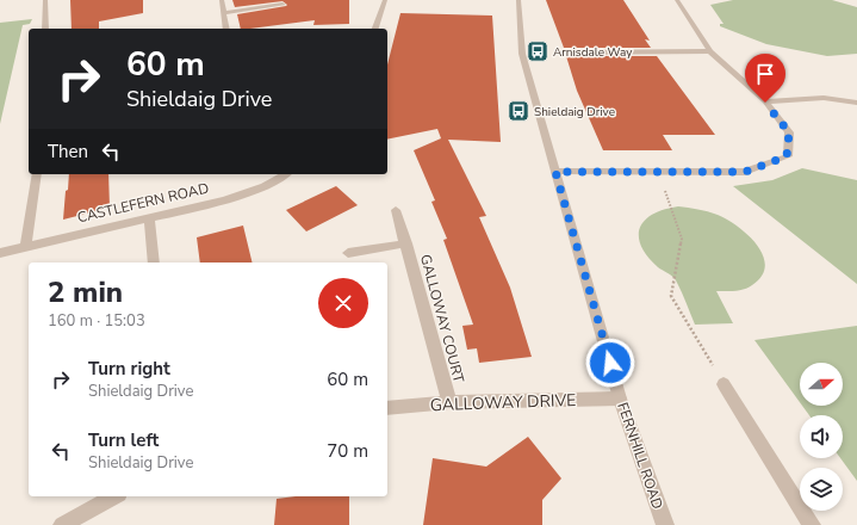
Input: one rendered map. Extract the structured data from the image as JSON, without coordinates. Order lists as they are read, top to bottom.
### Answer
{
  "streets": {
    "street": [
      "CASTLEFERN ROAD",
      "GALLOWAY COURT",
      "GALLOWAY DRIVE",
      "FERNHILL ROAD"
    ]
  },
  "crossings": [
    ["GALLOWAY COURT", "GALLOWAY DRIVE"],
    ["GALLOWAY DRIVE", "FERNHILL ROAD"]
  ],
  "places": {
    "bus stop": ["Arnisdale Way", "Shieldaig Drive"]
  },
  "north": "right",
  "page": {
    "turn": ["60 m", "Shieldaig Drive"],
    "then": "Then",
    "heading": ["2 min", "160 m · 15:03"],
    "list": [
      {
        "name": "Turn right",
        "note": "Shieldaig Drive",
        "value": "60 m"
      },
      {
        "name": "Turn left",
        "note": "Shieldaig Drive",
        "value": "70 m"
      }
    ]
  }
}
